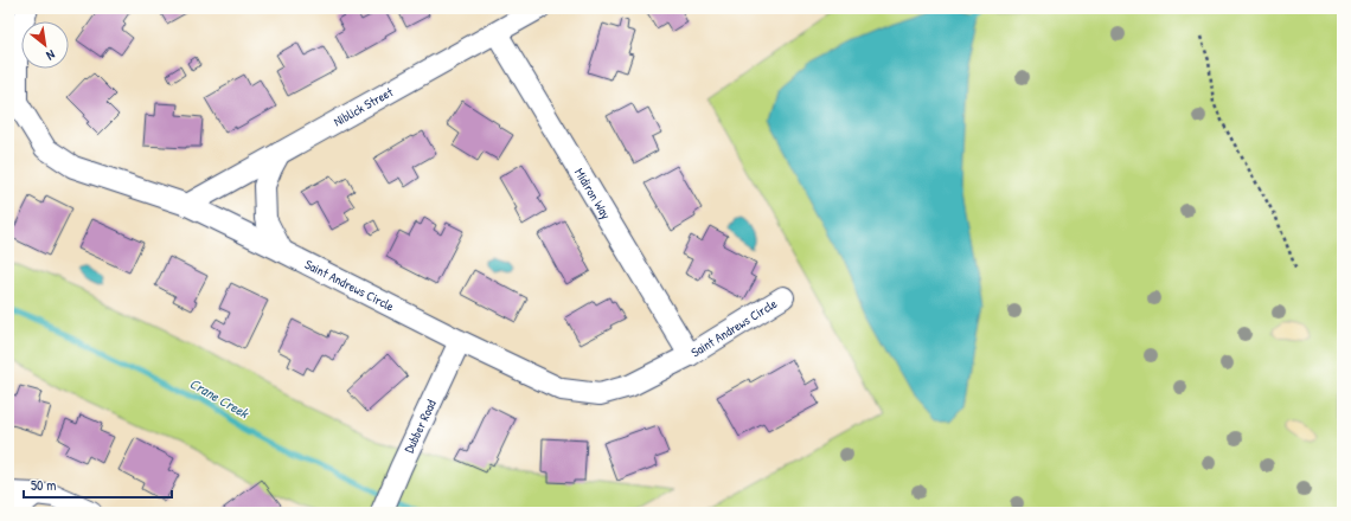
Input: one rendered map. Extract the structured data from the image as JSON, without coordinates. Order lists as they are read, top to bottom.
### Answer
{
  "streets": {
    "street": [
      "Niblick Street",
      "Midiron Way",
      "Saint Andrews Circle",
      "Dubber Road"
    ]
  },
  "crossings": [
    ["Niblick Street", "Midiron Way"],
    ["Niblick Street", "Saint Andrews Circle"],
    ["Midiron Way", "Saint Andrews Circle"],
    ["Saint Andrews Circle", "Dubber Road"]
  ],
  "water": ["Crane Creek"],
  "scale_bar": "50 m",
  "north": "bottom right"
}
